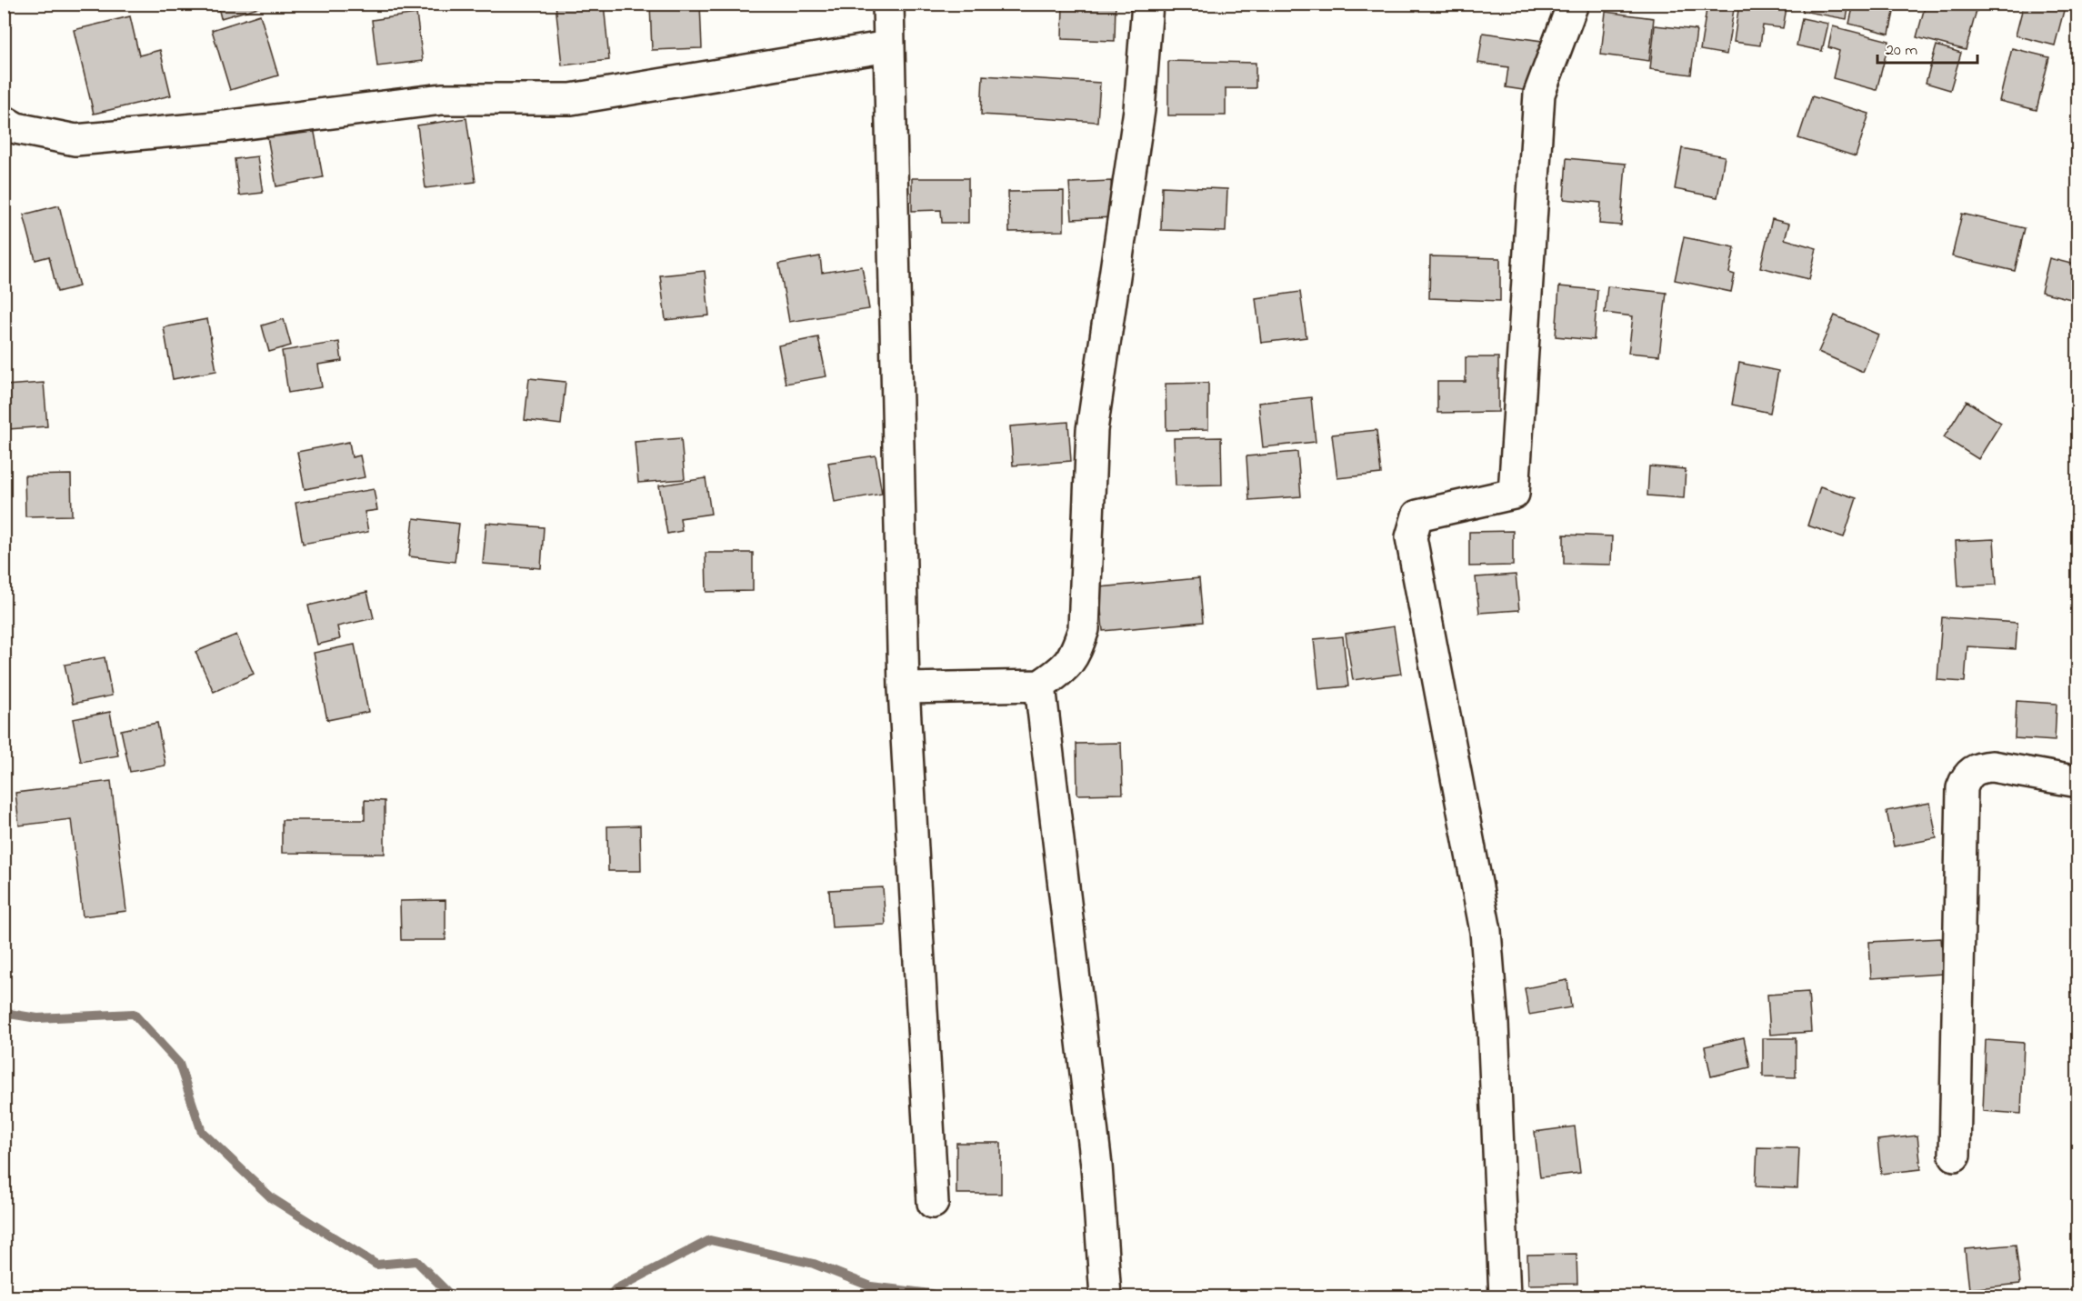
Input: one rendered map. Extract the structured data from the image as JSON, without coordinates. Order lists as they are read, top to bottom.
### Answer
{
  "scale_bar": "20 m"
}
